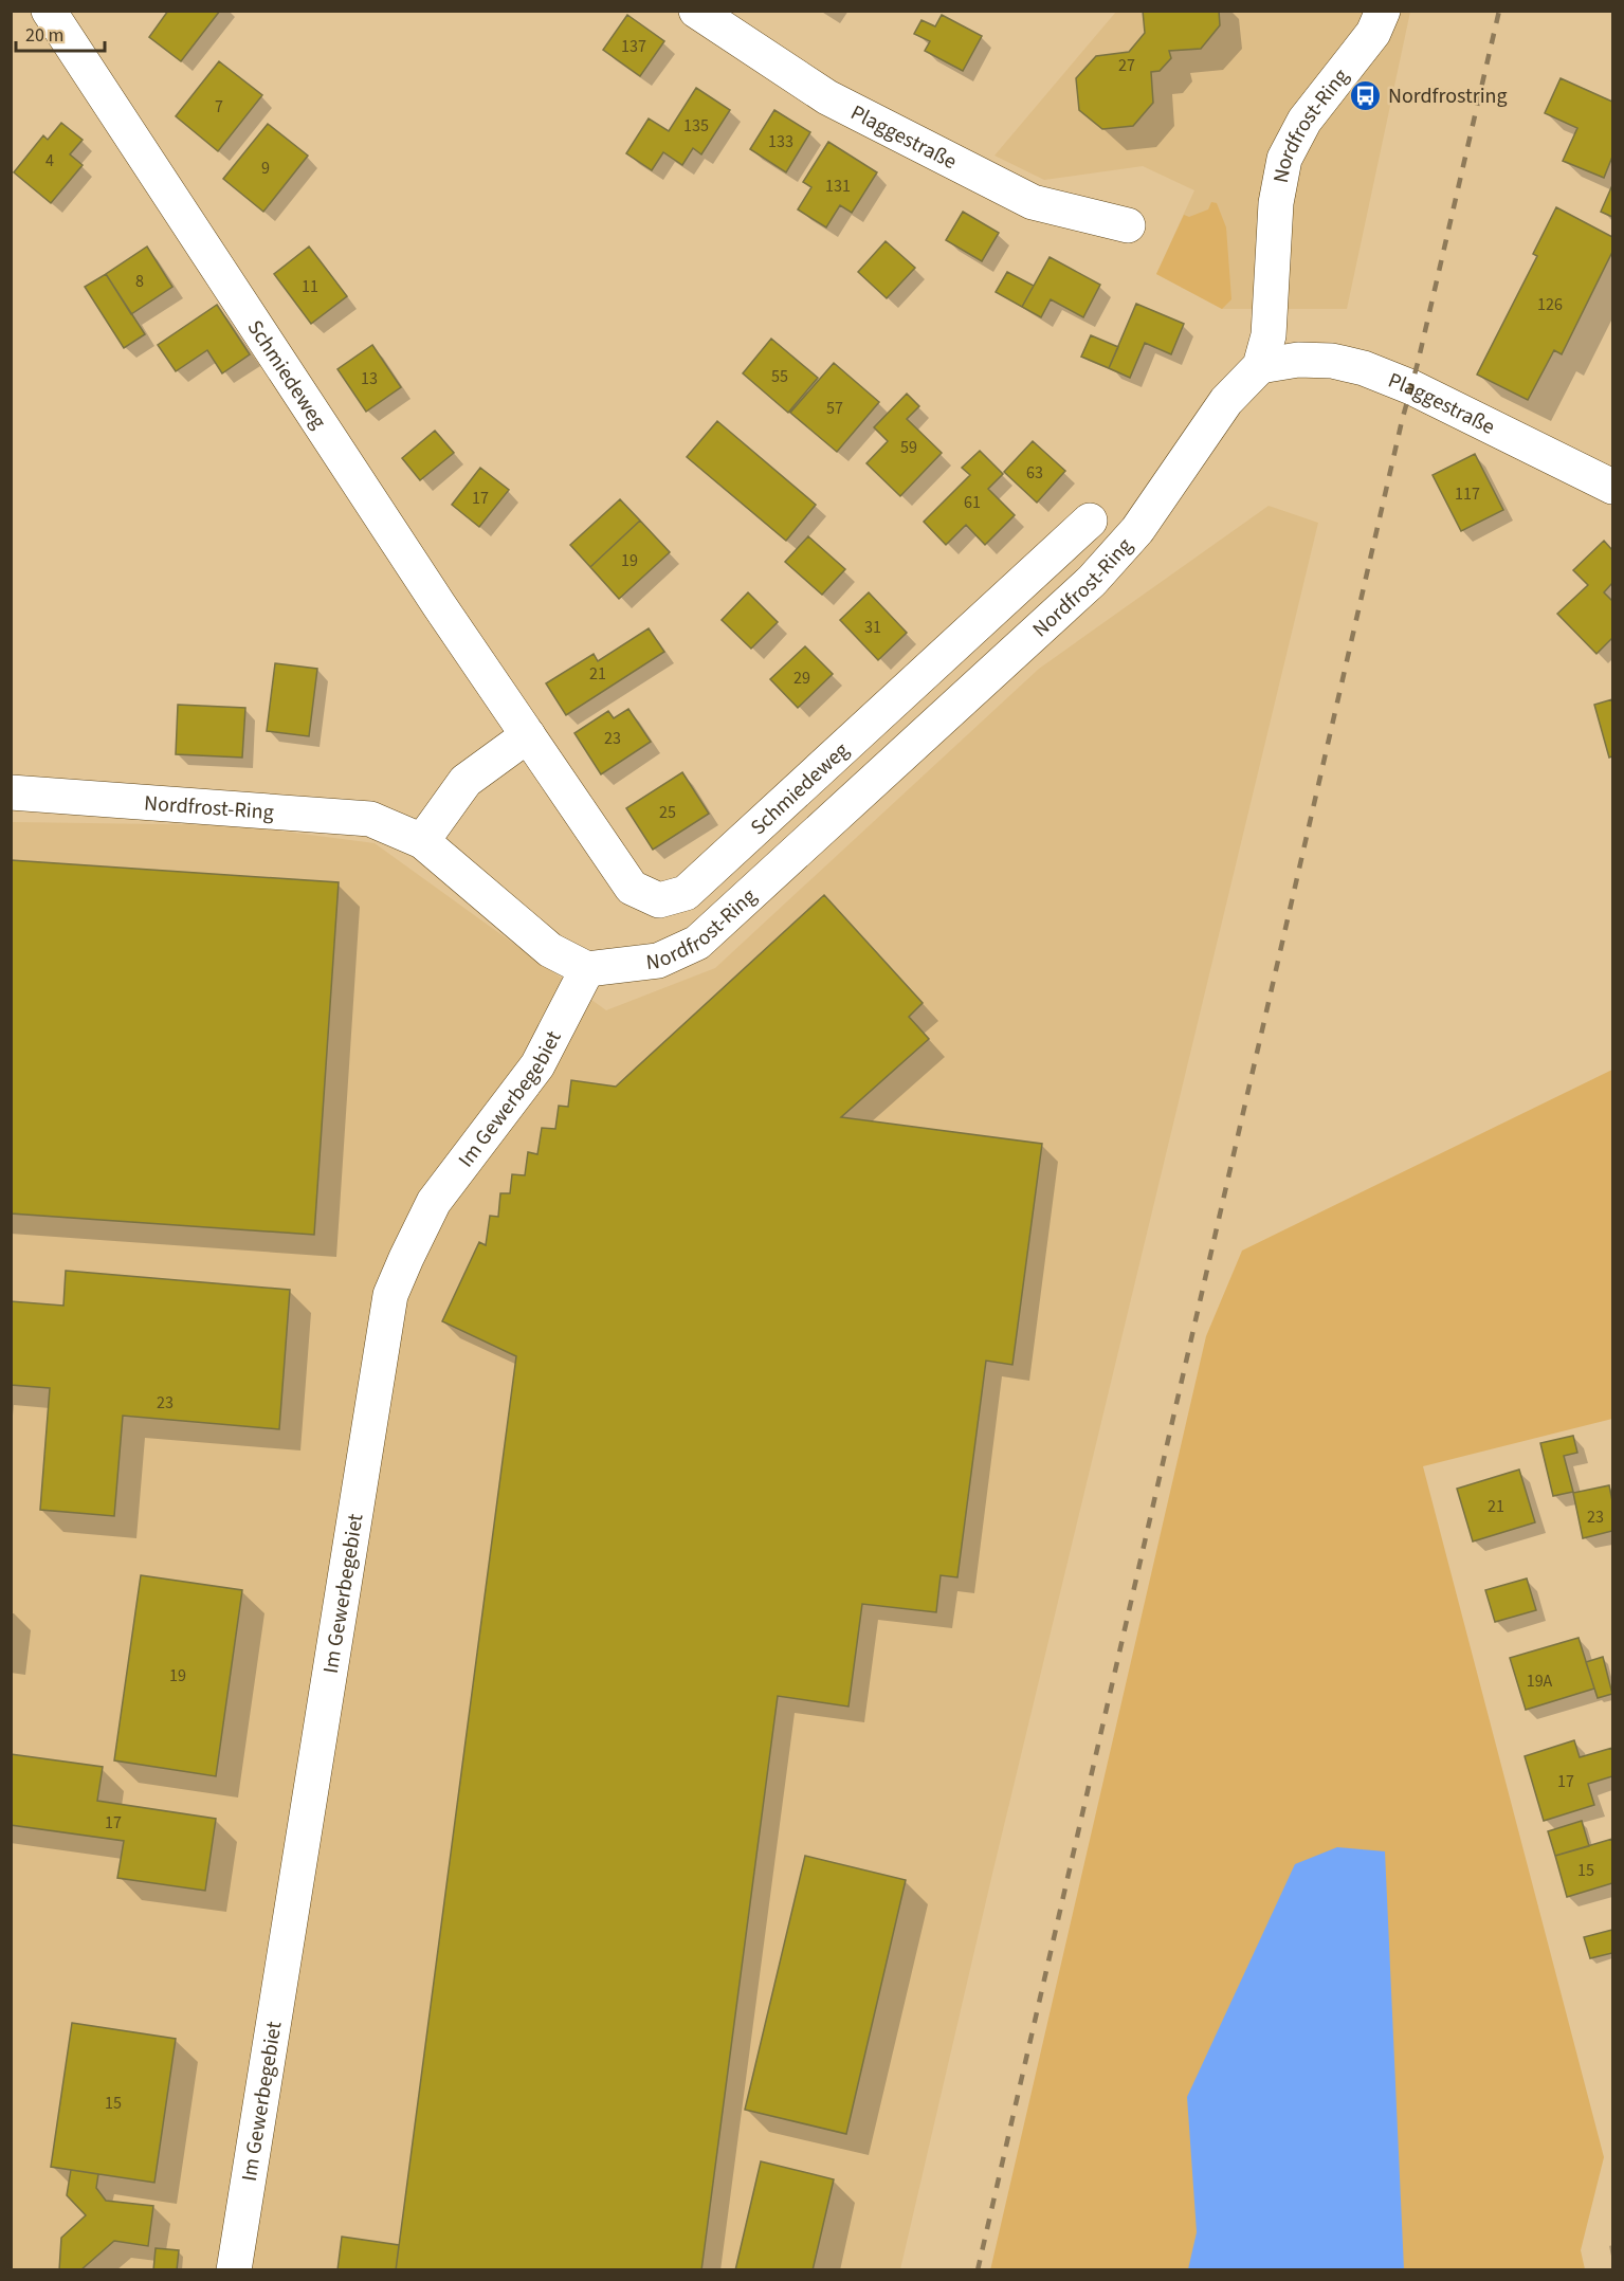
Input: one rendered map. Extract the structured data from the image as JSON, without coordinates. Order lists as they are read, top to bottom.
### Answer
{
  "streets": {
    "street": [
      "Nordfrost-Ring",
      "Plaggestraße",
      "Schmiedeweg",
      "Im Gewerbegebiet"
    ]
  },
  "crossings": [
    ["Nordfrost-Ring", "Plaggestraße"],
    ["Nordfrost-Ring", "Im Gewerbegebiet"]
  ],
  "places": {
    "bus stop": ["Nordfrostring"]
  },
  "house_numbers": [
    "137",
    "27",
    "7",
    "135",
    "133",
    "4",
    "9",
    "131",
    "8",
    "11",
    "126",
    "55",
    "13",
    "57",
    "59",
    "63",
    "117",
    "17",
    "61",
    "19",
    "31",
    "21",
    "29",
    "23",
    "25",
    "23",
    "21",
    "23",
    "19",
    "19A",
    "17",
    "17",
    "15",
    "15"
  ],
  "scale_bar": "20 m"
}
